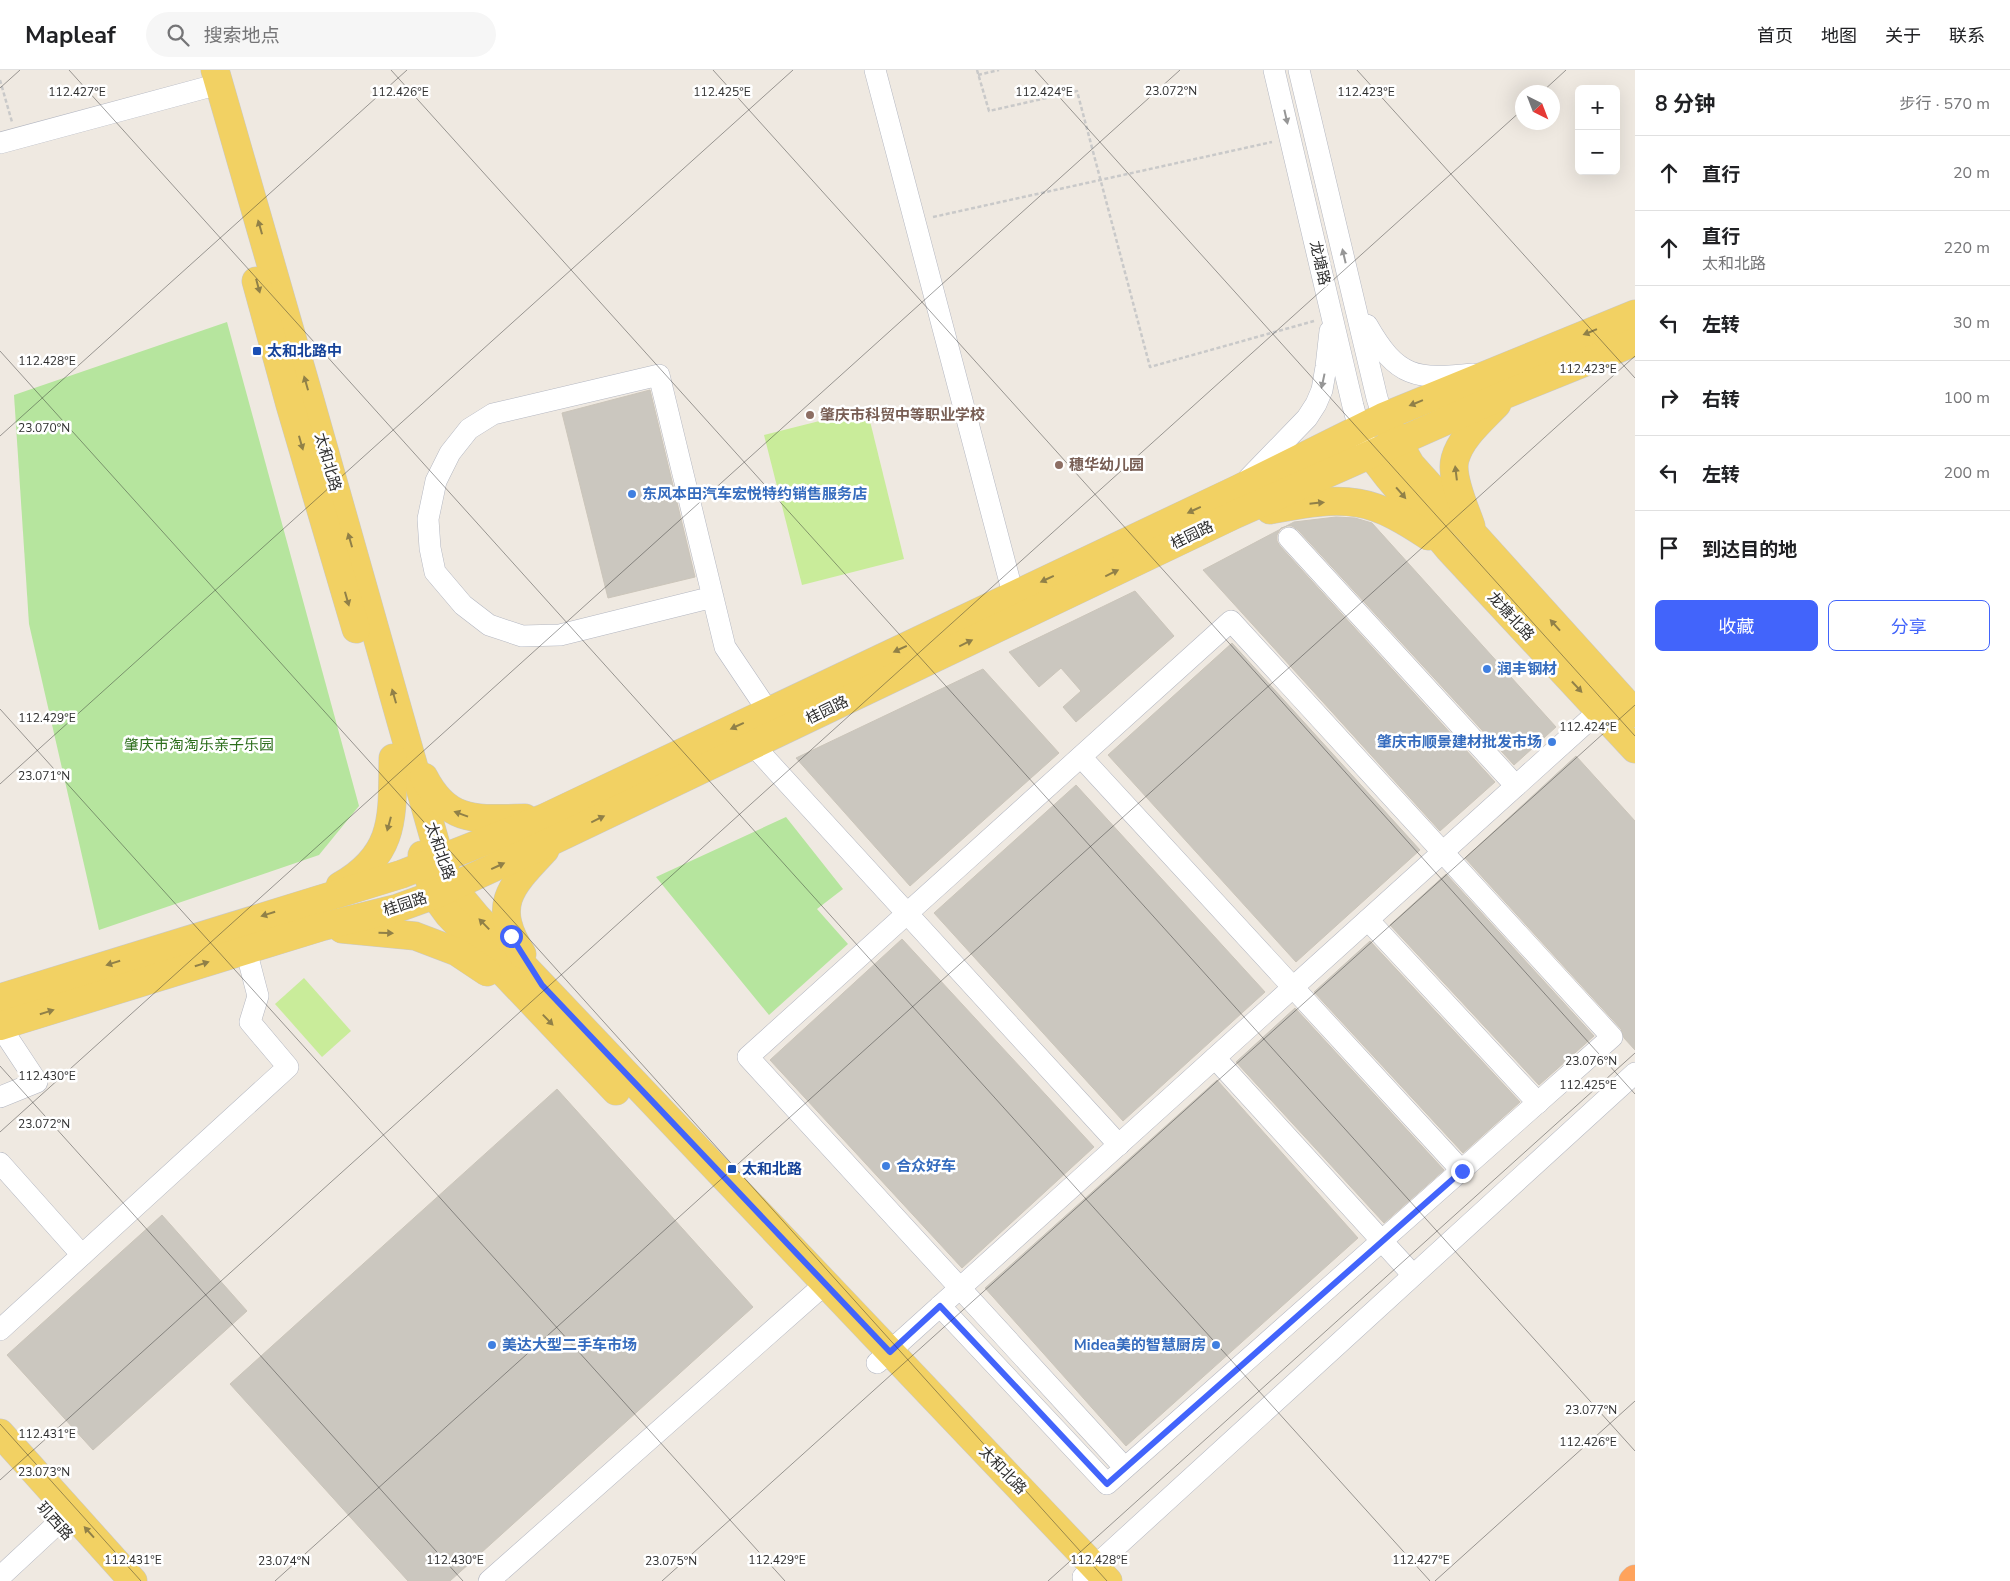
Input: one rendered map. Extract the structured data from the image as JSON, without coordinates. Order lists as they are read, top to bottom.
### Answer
{
  "streets": {
    "main road": [
      "太和北路",
      "桂园路",
      "龙塘北路",
      "玑西路"
    ],
    "street": ["龙塘路"]
  },
  "crossings": [
    ["龙塘路", "桂园路"],
    ["太和北路", "桂园路"],
    ["桂园路", "龙塘北路"]
  ],
  "parks": ["肇庆市淘淘乐亲子乐园"],
  "places": {
    "transit": ["太和北路中", "太和北路"],
    "other": [
      "肇庆市科贸中等职业学校",
      "穗华幼儿园",
      "东风本田汽车宏悦特约销售服务店",
      "润丰钢材",
      "肇庆市顺景建材批发市场",
      "合众好车",
      "美达大型二手车市场",
      "Midea美的智慧厨房"
    ]
  },
  "north": "bottom right",
  "page": {
    "header": "Mapleaf",
    "search": "搜索地点",
    "nav": [
      "首页",
      "地图",
      "关于",
      "联系"
    ],
    "heading": ["8 分钟", "步行 · 570 m"],
    "map_buttons": ["+", "−"],
    "list": [
      ["直行", "20 m"],
      ["直行", "太和北路", "220 m"],
      ["左转", "30 m"],
      ["右转", "100 m"],
      ["左转", "200 m"],
      "到达目的地"
    ],
    "buttons": ["收藏", "分享"]
  },
  "coordinates": [
    "23.072°N",
    "112.427°E",
    "112.426°E",
    "112.425°E",
    "112.424°E",
    "112.423°E",
    "112.428°E",
    "23.070°N",
    "112.429°E",
    "23.071°N",
    "23.076°N",
    "112.430°E",
    "23.077°N",
    "112.431°E",
    "23.073°N",
    "23.074°N",
    "23.075°N"
  ]
}
